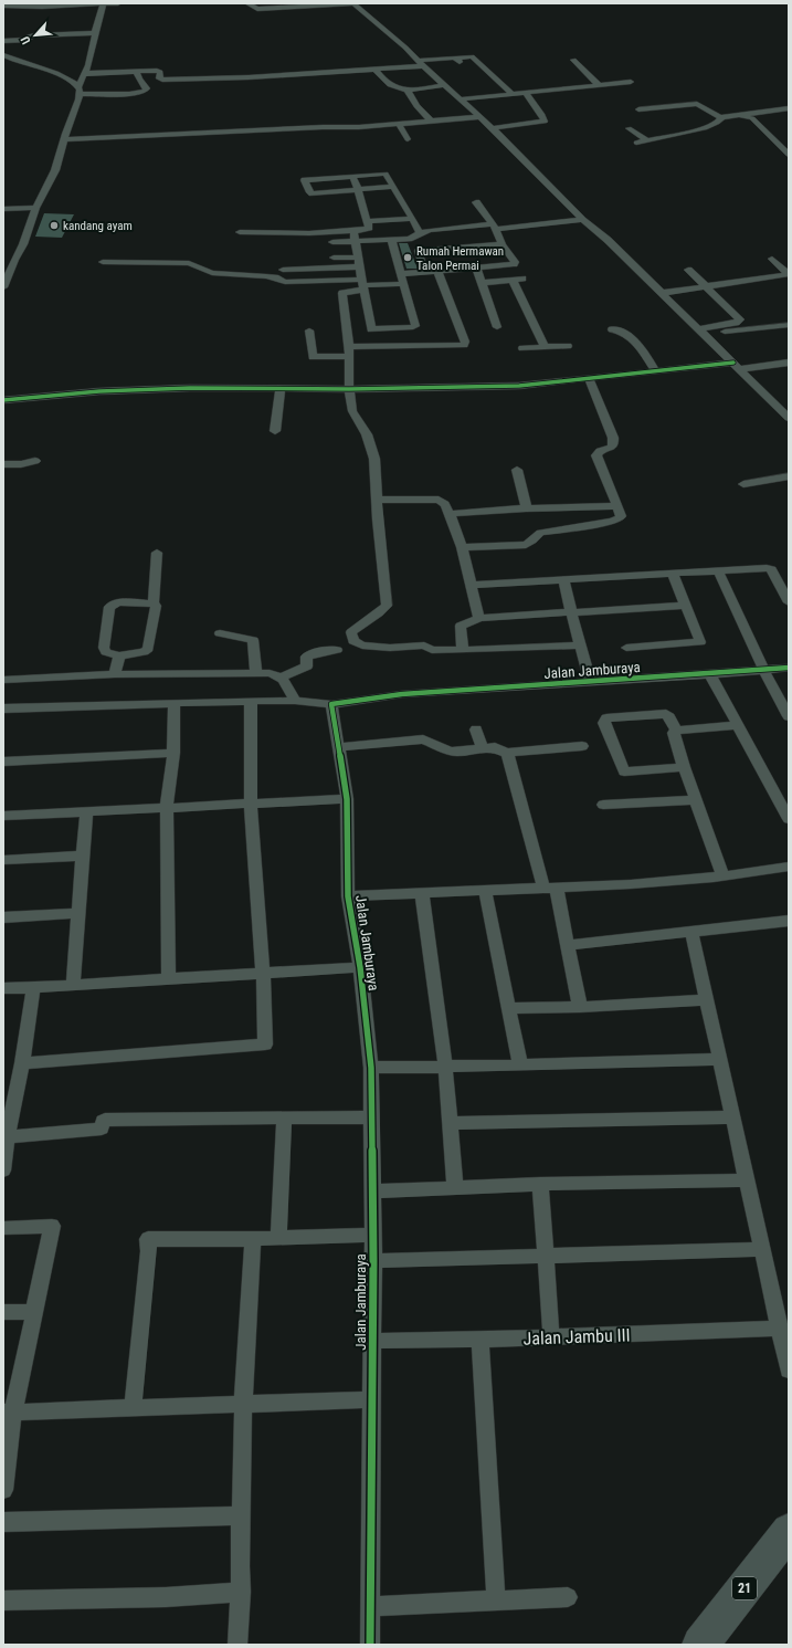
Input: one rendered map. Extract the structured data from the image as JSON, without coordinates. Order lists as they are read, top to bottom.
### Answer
{
  "streets": {
    "highway": ["21"],
    "street": ["Jalan Jamburaya", "Jalan Jambu III"]
  },
  "crossings": [
    ["Jalan Jamburaya", "Jalan Jambu III"]
  ],
  "places": ["kandang ayam", "Rumah Hermawan Talon Permai"],
  "north": "bottom left"
}
